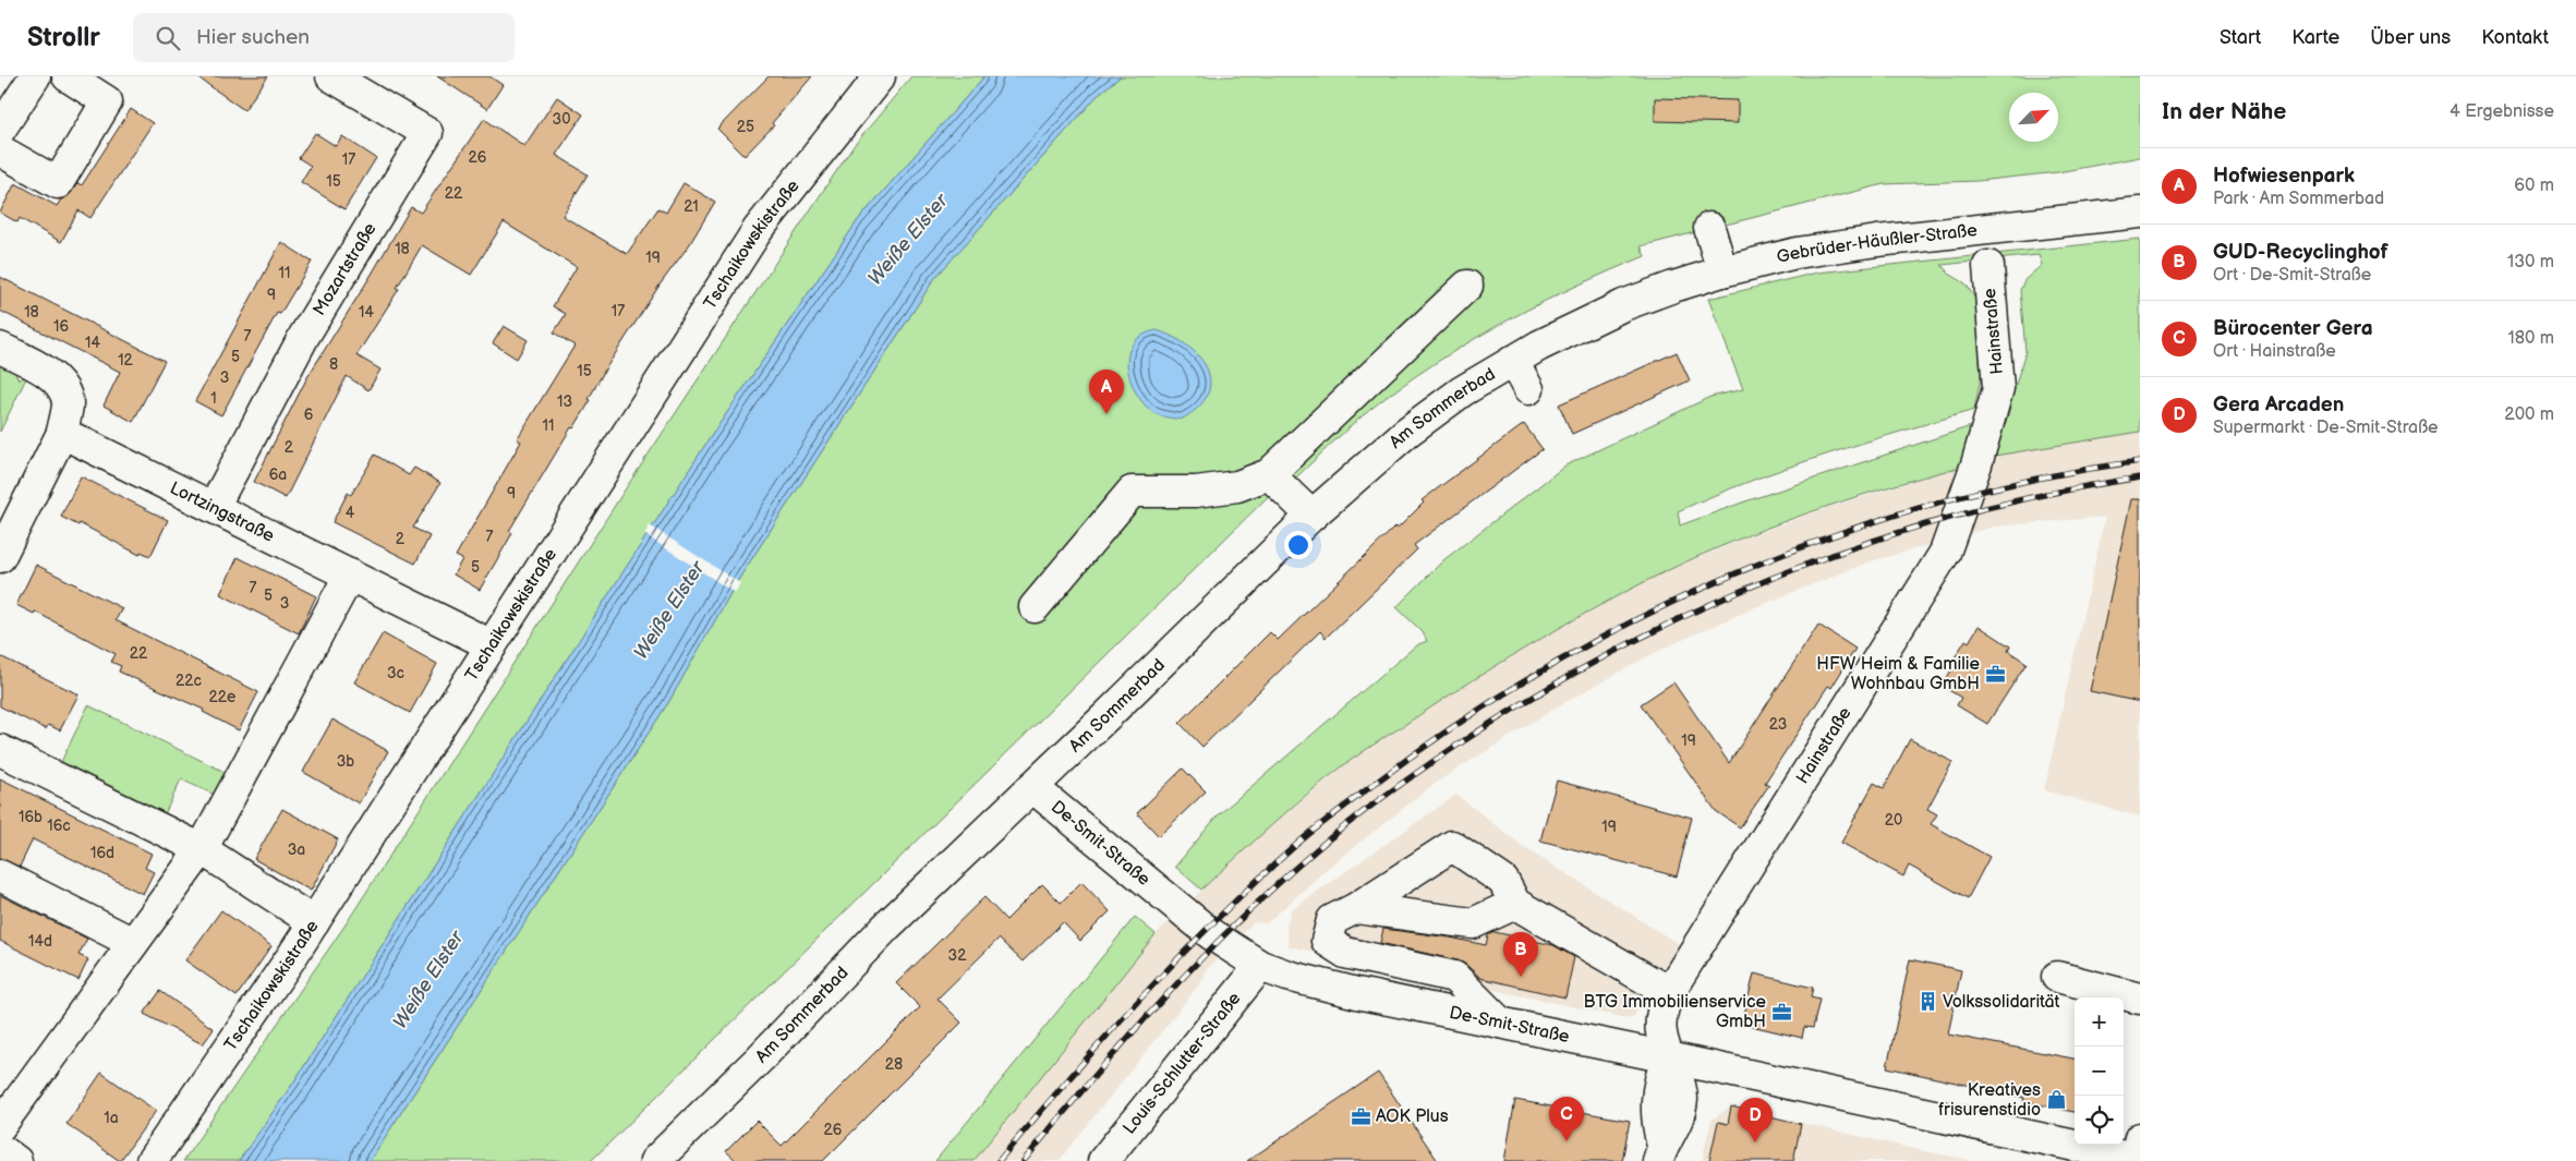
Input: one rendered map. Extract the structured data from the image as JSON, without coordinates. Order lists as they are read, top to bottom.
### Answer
{
  "streets": {
    "street": [
      "Gebrüder-Häußler-Straße",
      "Tschaikowskistraße",
      "Mozartstraße",
      "Hainstraße",
      "Am Sommerbad",
      "Lortzingstraße",
      "De-Smit-Straße",
      "Louis-Schlutter-Straße"
    ]
  },
  "crossings": [
    ["Gebrüder-Häußler-Straße", "Am Sommerbad"],
    ["Tschaikowskistraße", "Lortzingstraße"],
    ["Mozartstraße", "Lortzingstraße"],
    ["Hainstraße", "De-Smit-Straße"],
    ["Am Sommerbad", "De-Smit-Straße"],
    ["De-Smit-Straße", "Louis-Schlutter-Straße"]
  ],
  "water": ["Weiße Elster"],
  "places": {
    "office": ["HFW Heim & Familie Wohnbau GmbH", "BTG Immobilienservice GmbH", "AOK Plus"],
    "building": ["Volkssolidarität"],
    "shop": ["Kreatives frisurenstidio"]
  },
  "house_numbers": [
    "30",
    "25",
    "26",
    "17",
    "15",
    "22",
    "21",
    "18",
    "19",
    "11",
    "9",
    "17",
    "18",
    "14",
    "16",
    "7",
    "14",
    "5",
    "12",
    "8",
    "15",
    "3",
    "1",
    "13",
    "6",
    "11",
    "2",
    "6a",
    "9",
    "4",
    "7",
    "2",
    "5",
    "7",
    "5",
    "3",
    "22",
    "3c",
    "22c",
    "22e",
    "23",
    "19",
    "3b",
    "16b",
    "20",
    "16c",
    "19",
    "3a",
    "16d",
    "14d",
    "32",
    "28",
    "1a",
    "26"
  ],
  "north": "top right",
  "page": {
    "header": "Strollr",
    "search": "Hier suchen",
    "nav": [
      "Start",
      "Karte",
      "Über uns",
      "Kontakt"
    ],
    "heading": ["In der Nähe", "4 Ergebnisse"],
    "list": [
      {
        "mark": "A",
        "name": "Hofwiesenpark",
        "note": "Park · Am Sommerbad",
        "value": "60 m"
      },
      {
        "mark": "B",
        "name": "GUD-Recyclinghof",
        "note": "Ort · De-Smit-Straße",
        "value": "130 m"
      },
      {
        "mark": "C",
        "name": "Bürocenter Gera",
        "note": "Ort · Hainstraße",
        "value": "180 m"
      },
      {
        "mark": "D",
        "name": "Gera Arcaden",
        "note": "Supermarkt · De-Smit-Straße",
        "value": "200 m"
      }
    ],
    "pins": [
      "A",
      "B",
      "C",
      "D"
    ],
    "map_buttons": ["+", "−"]
  }
}
